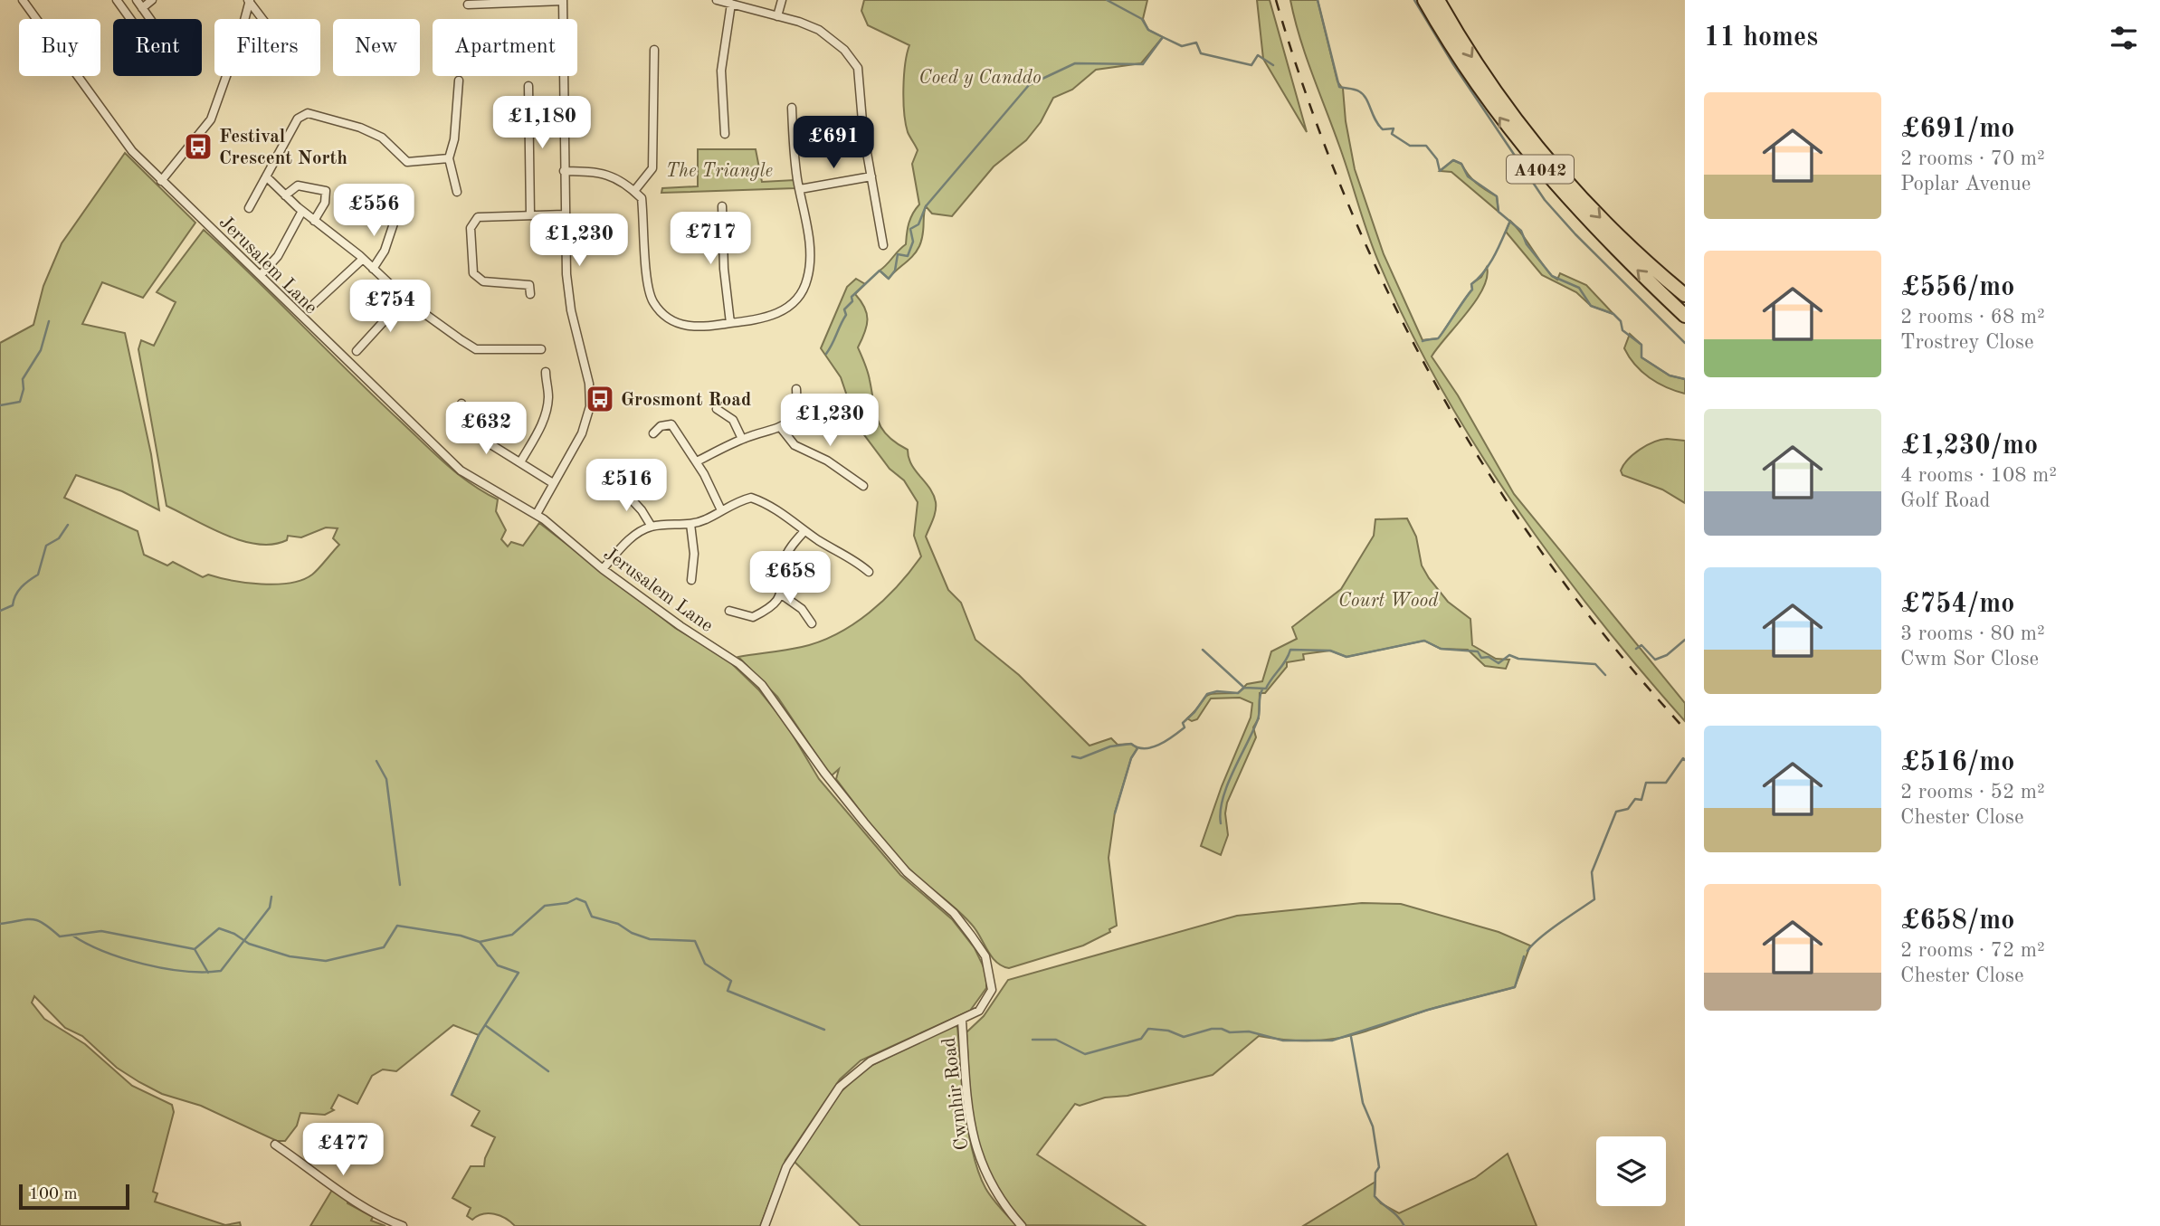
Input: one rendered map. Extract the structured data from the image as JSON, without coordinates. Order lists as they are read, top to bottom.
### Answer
{
  "streets": {
    "highway": ["A4042"],
    "street": ["Jerusalem Lane", "Cwmhir Road"]
  },
  "crossings": [
    ["Jerusalem Lane", "Cwmhir Road"]
  ],
  "parks": ["Coed y Canddo", "The Triangle", "Court Wood"],
  "places": {
    "bus stop": ["Festival Crescent North", "Grosmont Road"]
  },
  "scale_bar": "100 m",
  "page": {
    "heading": "11 homes",
    "chip": [
      "Buy",
      "Rent",
      "Filters",
      "New",
      "Apartment"
    ],
    "list": [
      {
        "name": "£691/mo",
        "note": "2 rooms · 70 m² · Poplar Avenue"
      },
      {
        "name": "£556/mo",
        "note": "2 rooms · 68 m² · Trostrey Close"
      },
      {
        "name": "£1,230/mo",
        "note": "4 rooms · 108 m² · Golf Road"
      },
      {
        "name": "£754/mo",
        "note": "3 rooms · 80 m² · Cwm Sor Close"
      },
      {
        "name": "£516/mo",
        "note": "2 rooms · 52 m² · Chester Close"
      },
      {
        "name": "£658/mo",
        "note": "2 rooms · 72 m² · Chester Close"
      }
    ],
    "price": [
      "£1,180",
      "£691",
      "£556",
      "£717",
      "£1,230",
      "£754",
      "£1,230",
      "£632",
      "£516",
      "£658",
      "£477"
    ],
    "scale": "100 m"
  }
}
